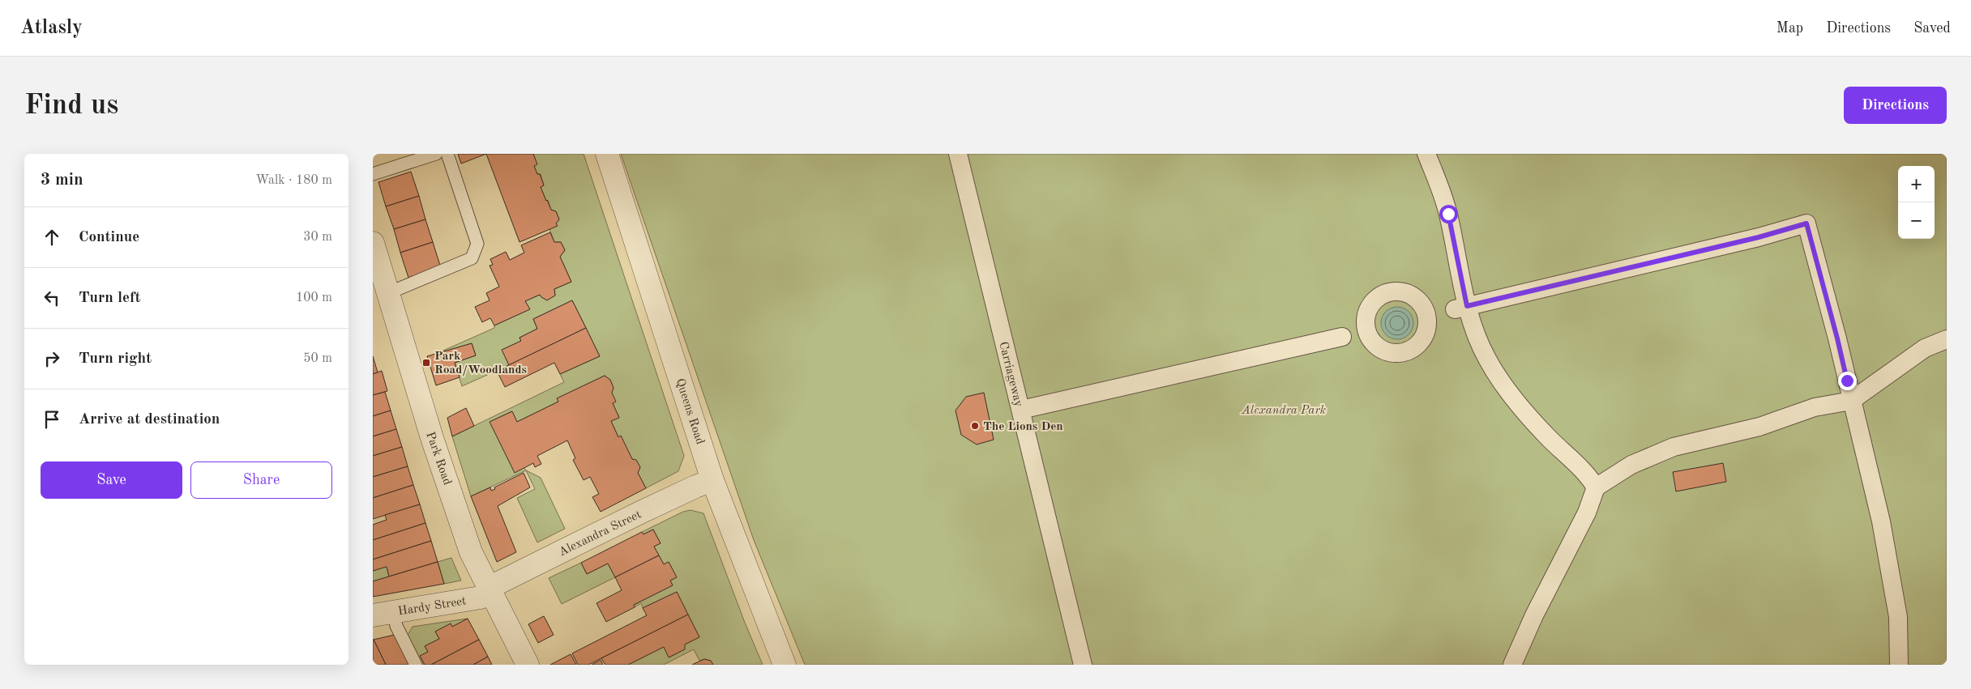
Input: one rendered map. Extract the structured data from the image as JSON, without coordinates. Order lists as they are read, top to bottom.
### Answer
{
  "streets": {
    "street": [
      "Carriageway",
      "Queens Road",
      "Park Road",
      "Alexandra Street",
      "Hardy Street"
    ]
  },
  "crossings": [
    ["Queens Road", "Alexandra Street"],
    ["Park Road", "Alexandra Street"],
    ["Park Road", "Hardy Street"],
    ["Alexandra Street", "Hardy Street"]
  ],
  "parks": ["Alexandra Park"],
  "places": {
    "transit": ["Park Road/Woodlands"],
    "other": ["The Lions Den"]
  },
  "page": {
    "header": "Atlasly",
    "nav": ["Map", "Directions", "Saved"],
    "buttons": [
      "Directions",
      ["Save", "Share"]
    ],
    "title": "Find us",
    "heading": ["3 min", "Walk · 180 m"],
    "map_buttons": ["+", "−"],
    "list": [
      ["Continue", "30 m"],
      ["Turn left", "100 m"],
      ["Turn right", "50 m"],
      "Arrive at destination"
    ]
  }
}
